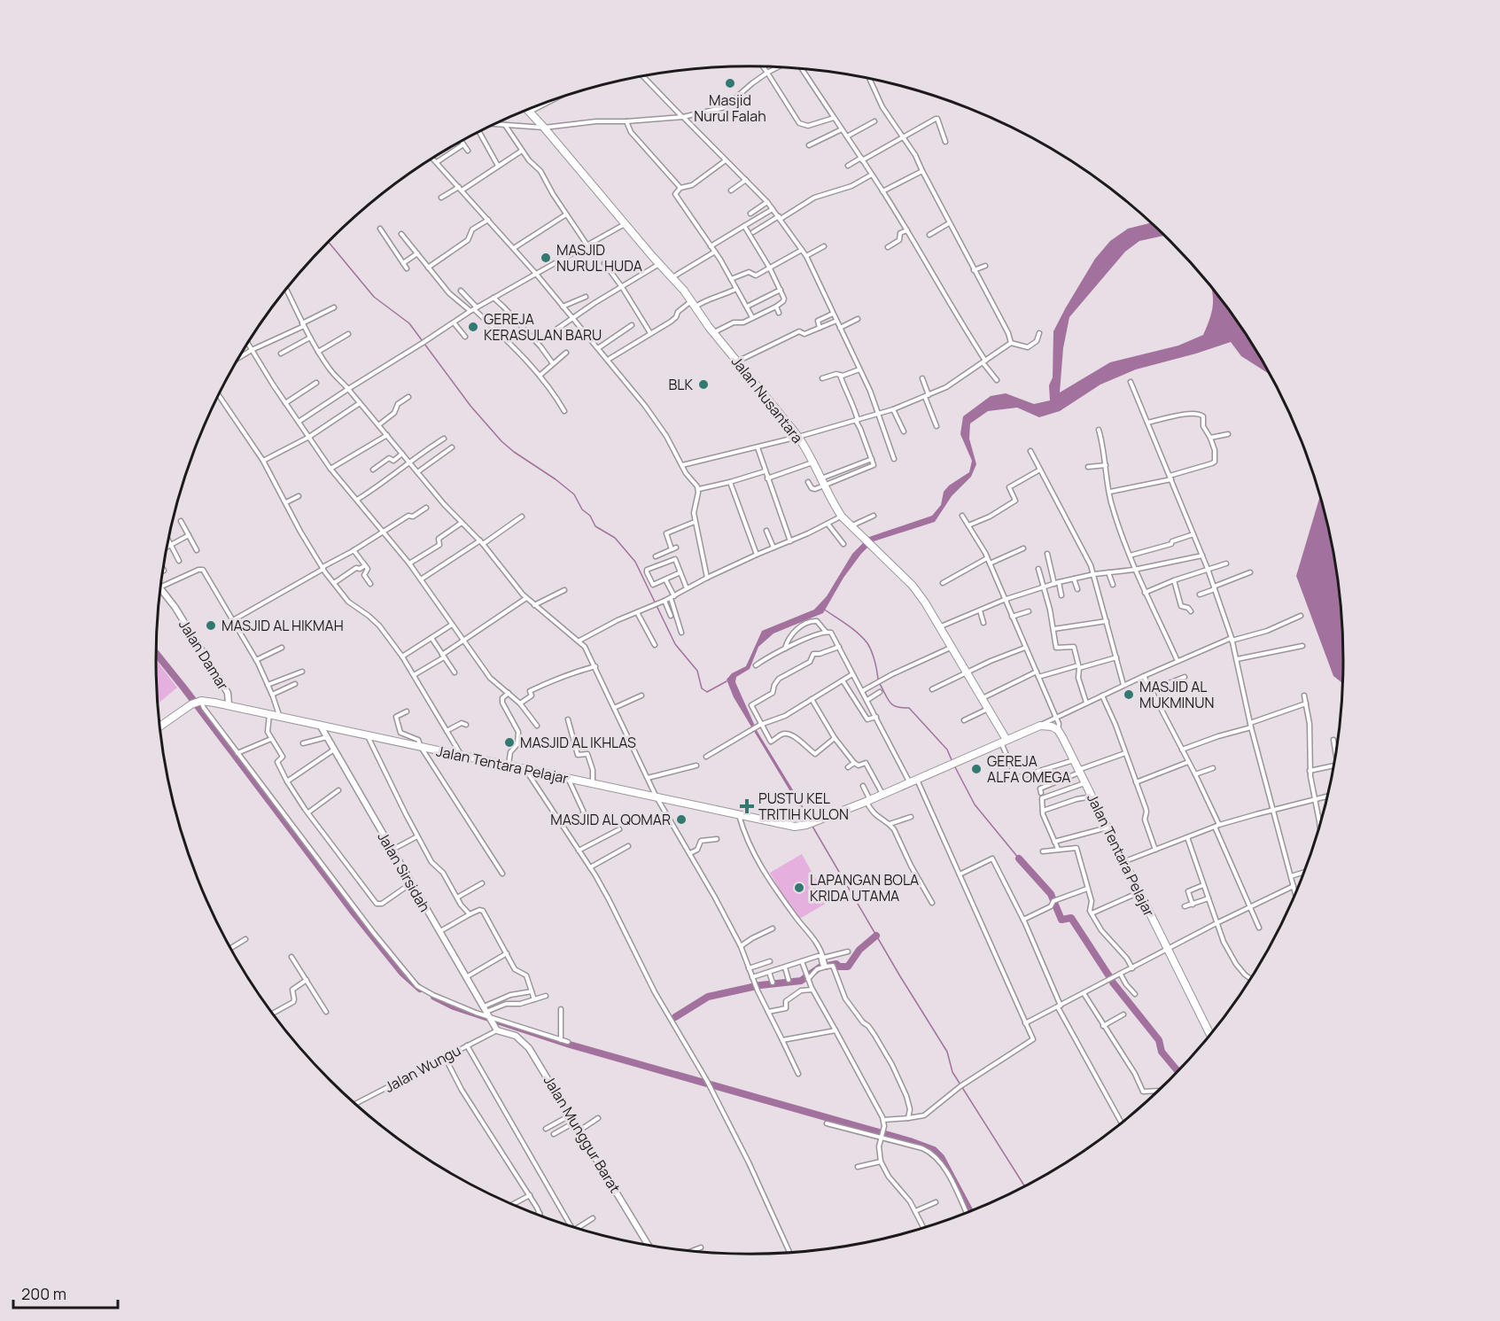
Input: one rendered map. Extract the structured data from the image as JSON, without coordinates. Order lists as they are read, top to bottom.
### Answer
{
  "streets": {
    "highway": ["Jalan Nusantara", "Jalan Tentara Pelajar"],
    "street": [
      "Jalan Damar",
      "Jalan Sirsidah",
      "Jalan Wungu",
      "Jalan Munggur Barat"
    ]
  },
  "crossings": [
    ["Jalan Damar", "Jalan Tentara Pelajar"],
    ["Jalan Tentara Pelajar", "Jalan Sirsidah"],
    ["Jalan Sirsidah", "Jalan Wungu"],
    ["Jalan Sirsidah", "Jalan Munggur Barat"],
    ["Jalan Wungu", "Jalan Munggur Barat"]
  ],
  "places": {
    "other": [
      "Masjid Nurul Falah",
      "MASJID NURUL HUDA",
      "GEREJA KERASULAN BARU",
      "BLK",
      "MASJID AL HIKMAH",
      "MASJID AL MUKMINUN",
      "MASJID AL IKHLAS",
      "GEREJA ALFA OMEGA",
      "MASJID AL QOMAR",
      "LAPANGAN BOLA KRIDA UTAMA"
    ],
    "health": ["PUSTU KEL TRITIH KULON"]
  },
  "scale_bar": "200 m"
}
